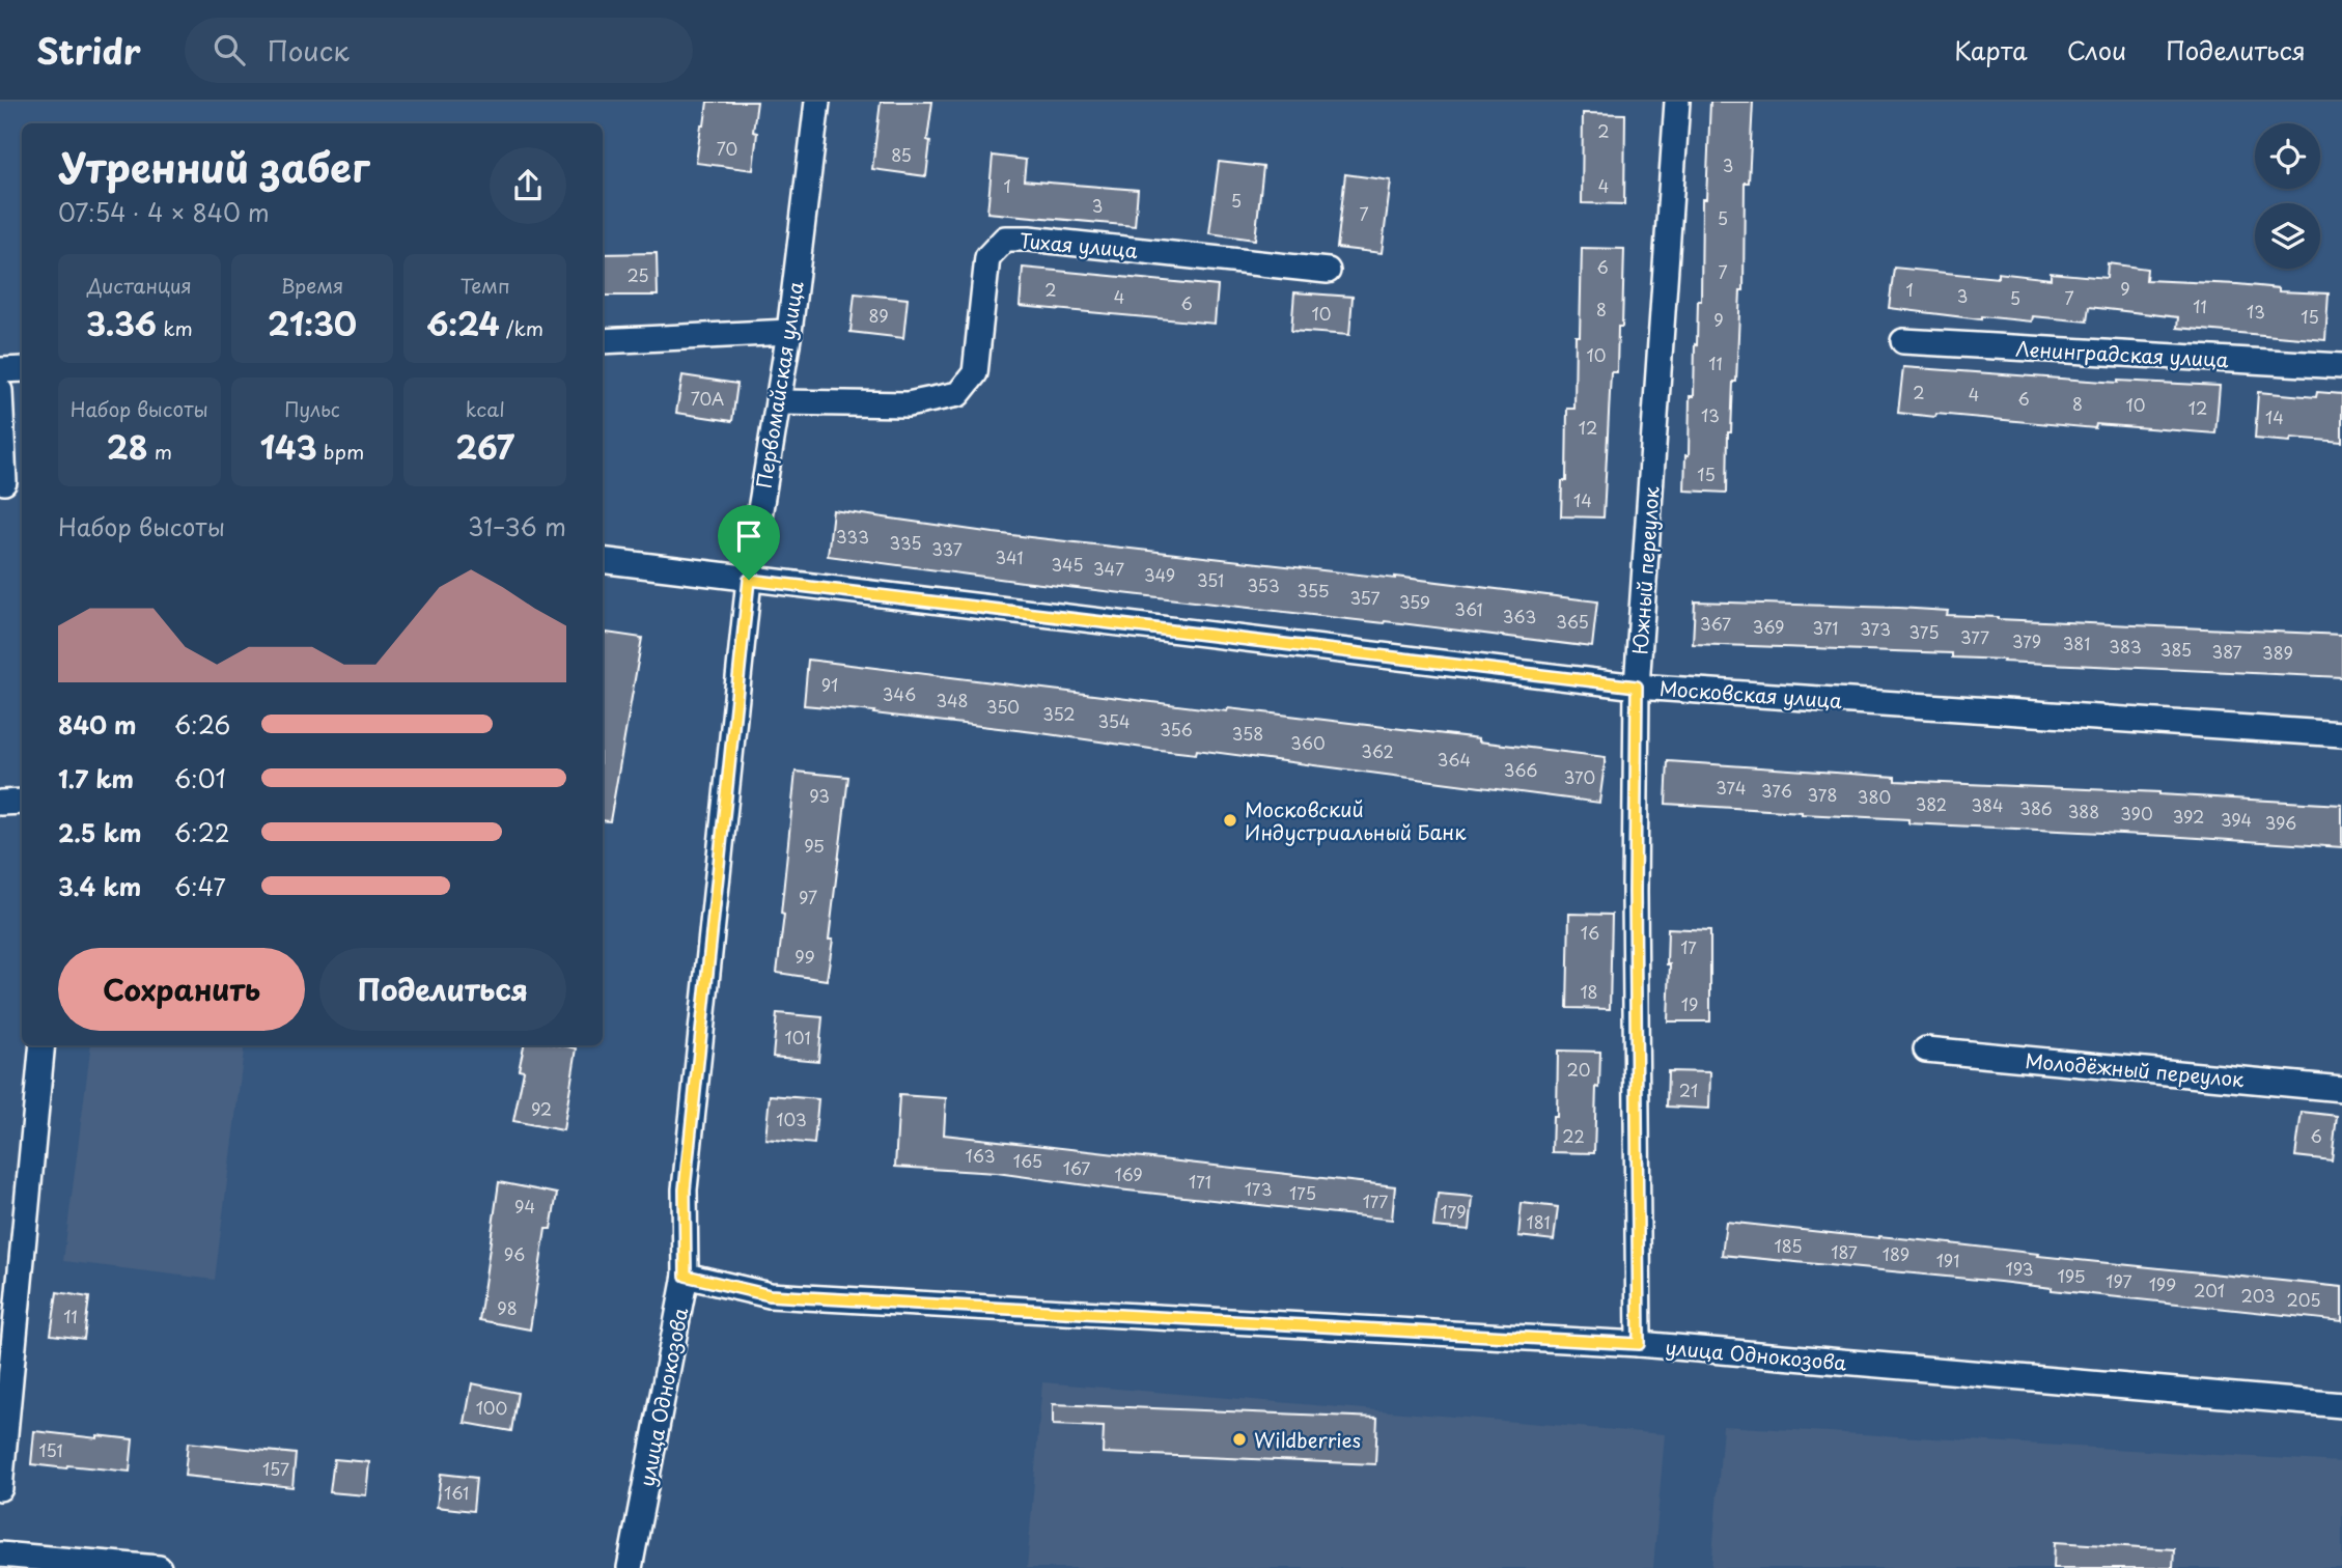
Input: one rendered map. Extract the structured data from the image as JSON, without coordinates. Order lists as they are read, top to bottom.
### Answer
{
  "streets": {
    "street": [
      "Тихая улица",
      "Ленинградская улица",
      "Первомайская улица",
      "Южный переулок",
      "Московская улица",
      "Молодёжный переулок",
      "улица Однокозова"
    ]
  },
  "crossings": [
    ["Тихая улица", "Первомайская улица"],
    ["Первомайская улица", "Московская улица"],
    ["Первомайская улица", "улица Однокозова"],
    ["Южный переулок", "Московская улица"],
    ["Южный переулок", "улица Однокозова"]
  ],
  "places": ["Московский Индустриальный Банк", "Wildberries"],
  "house_numbers": [
    "2",
    "70",
    "85",
    "3",
    "1",
    "4",
    "5",
    "3",
    "7",
    "5",
    "6",
    "7",
    "25",
    "9",
    "2",
    "1",
    "3",
    "4",
    "5",
    "7",
    "6",
    "11",
    "8",
    "13",
    "10",
    "89",
    "15",
    "9",
    "10",
    "11",
    "2",
    "4",
    "70А",
    "6",
    "8",
    "10",
    "12",
    "13",
    "14",
    "12",
    "15",
    "14",
    "333",
    "335",
    "337",
    "341",
    "345",
    "347",
    "349",
    "351",
    "353",
    "355",
    "357",
    "359",
    "361",
    "363",
    "365",
    "367",
    "369",
    "371",
    "373",
    "375",
    "377",
    "379",
    "381",
    "383",
    "385",
    "387",
    "389",
    "91",
    "346",
    "348",
    "350",
    "352",
    "354",
    "356",
    "358",
    "360",
    "362",
    "364",
    "366",
    "370",
    "374",
    "376",
    "378",
    "93",
    "380",
    "382",
    "384",
    "386",
    "388",
    "390",
    "392",
    "394",
    "396",
    "95",
    "97",
    "16",
    "17",
    "99",
    "18",
    "19",
    "101",
    "20",
    "21",
    "92",
    "103",
    "22",
    "6",
    "163",
    "165",
    "167",
    "169",
    "171",
    "173",
    "175",
    "177",
    "94",
    "179",
    "181",
    "185",
    "187",
    "96",
    "189",
    "191",
    "193",
    "195",
    "197",
    "199",
    "201",
    "203",
    "205",
    "98",
    "11",
    "100",
    "151",
    "157",
    "161"
  ],
  "page": {
    "header": "Stridr",
    "search": "Поиск",
    "nav": ["Карта", "Слои", "Поделиться"],
    "heading": ["Утренний забег", "07:54 · 4 × 840 m"],
    "stats": [
      ["Дистанция", "3.36 km"],
      ["Время", "21:30"],
      ["Темп", "6:24 /km"],
      ["Набор высоты", "28 m"],
      ["Пульс", "143 bpm"],
      ["kcal", "267"]
    ],
    "chart": ["Набор высоты", "31–36 m"],
    "list": [
      {
        "name": "840 m",
        "note": "6:26"
      },
      {
        "name": "1.7 km",
        "note": "6:01"
      },
      {
        "name": "2.5 km",
        "note": "6:22"
      },
      {
        "name": "3.4 km",
        "note": "6:47"
      }
    ],
    "buttons": ["Сохранить", "Поделиться"]
  }
}
